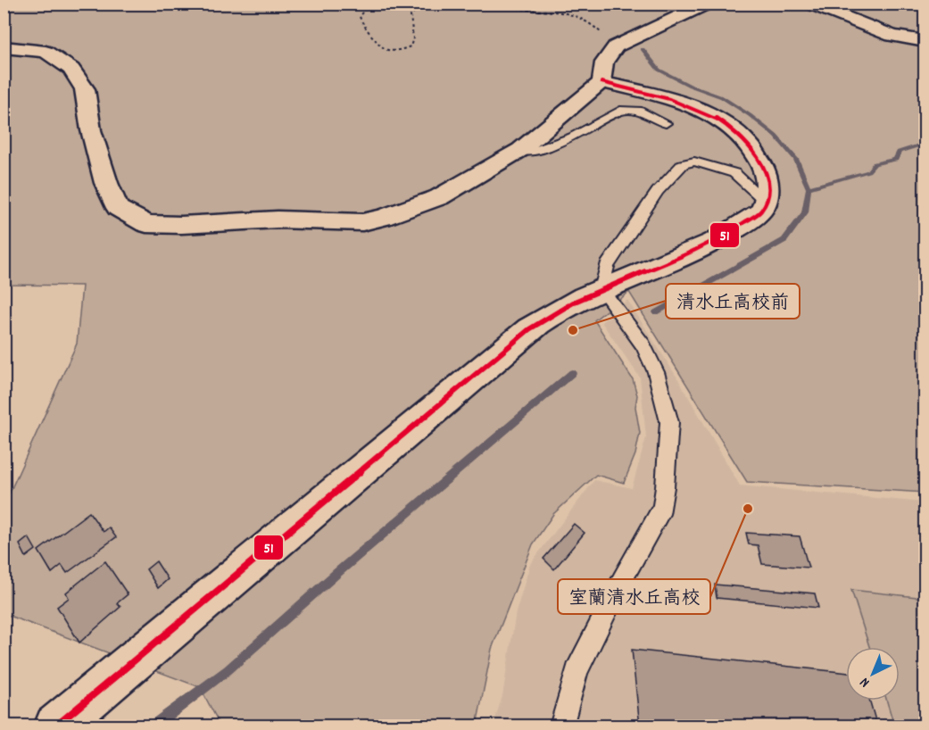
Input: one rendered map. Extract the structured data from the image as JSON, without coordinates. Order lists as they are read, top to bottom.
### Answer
{
  "places": ["清水丘高校前", "室蘭清水丘高校"],
  "lines": ["transit line 51"],
  "north": "bottom left"
}
